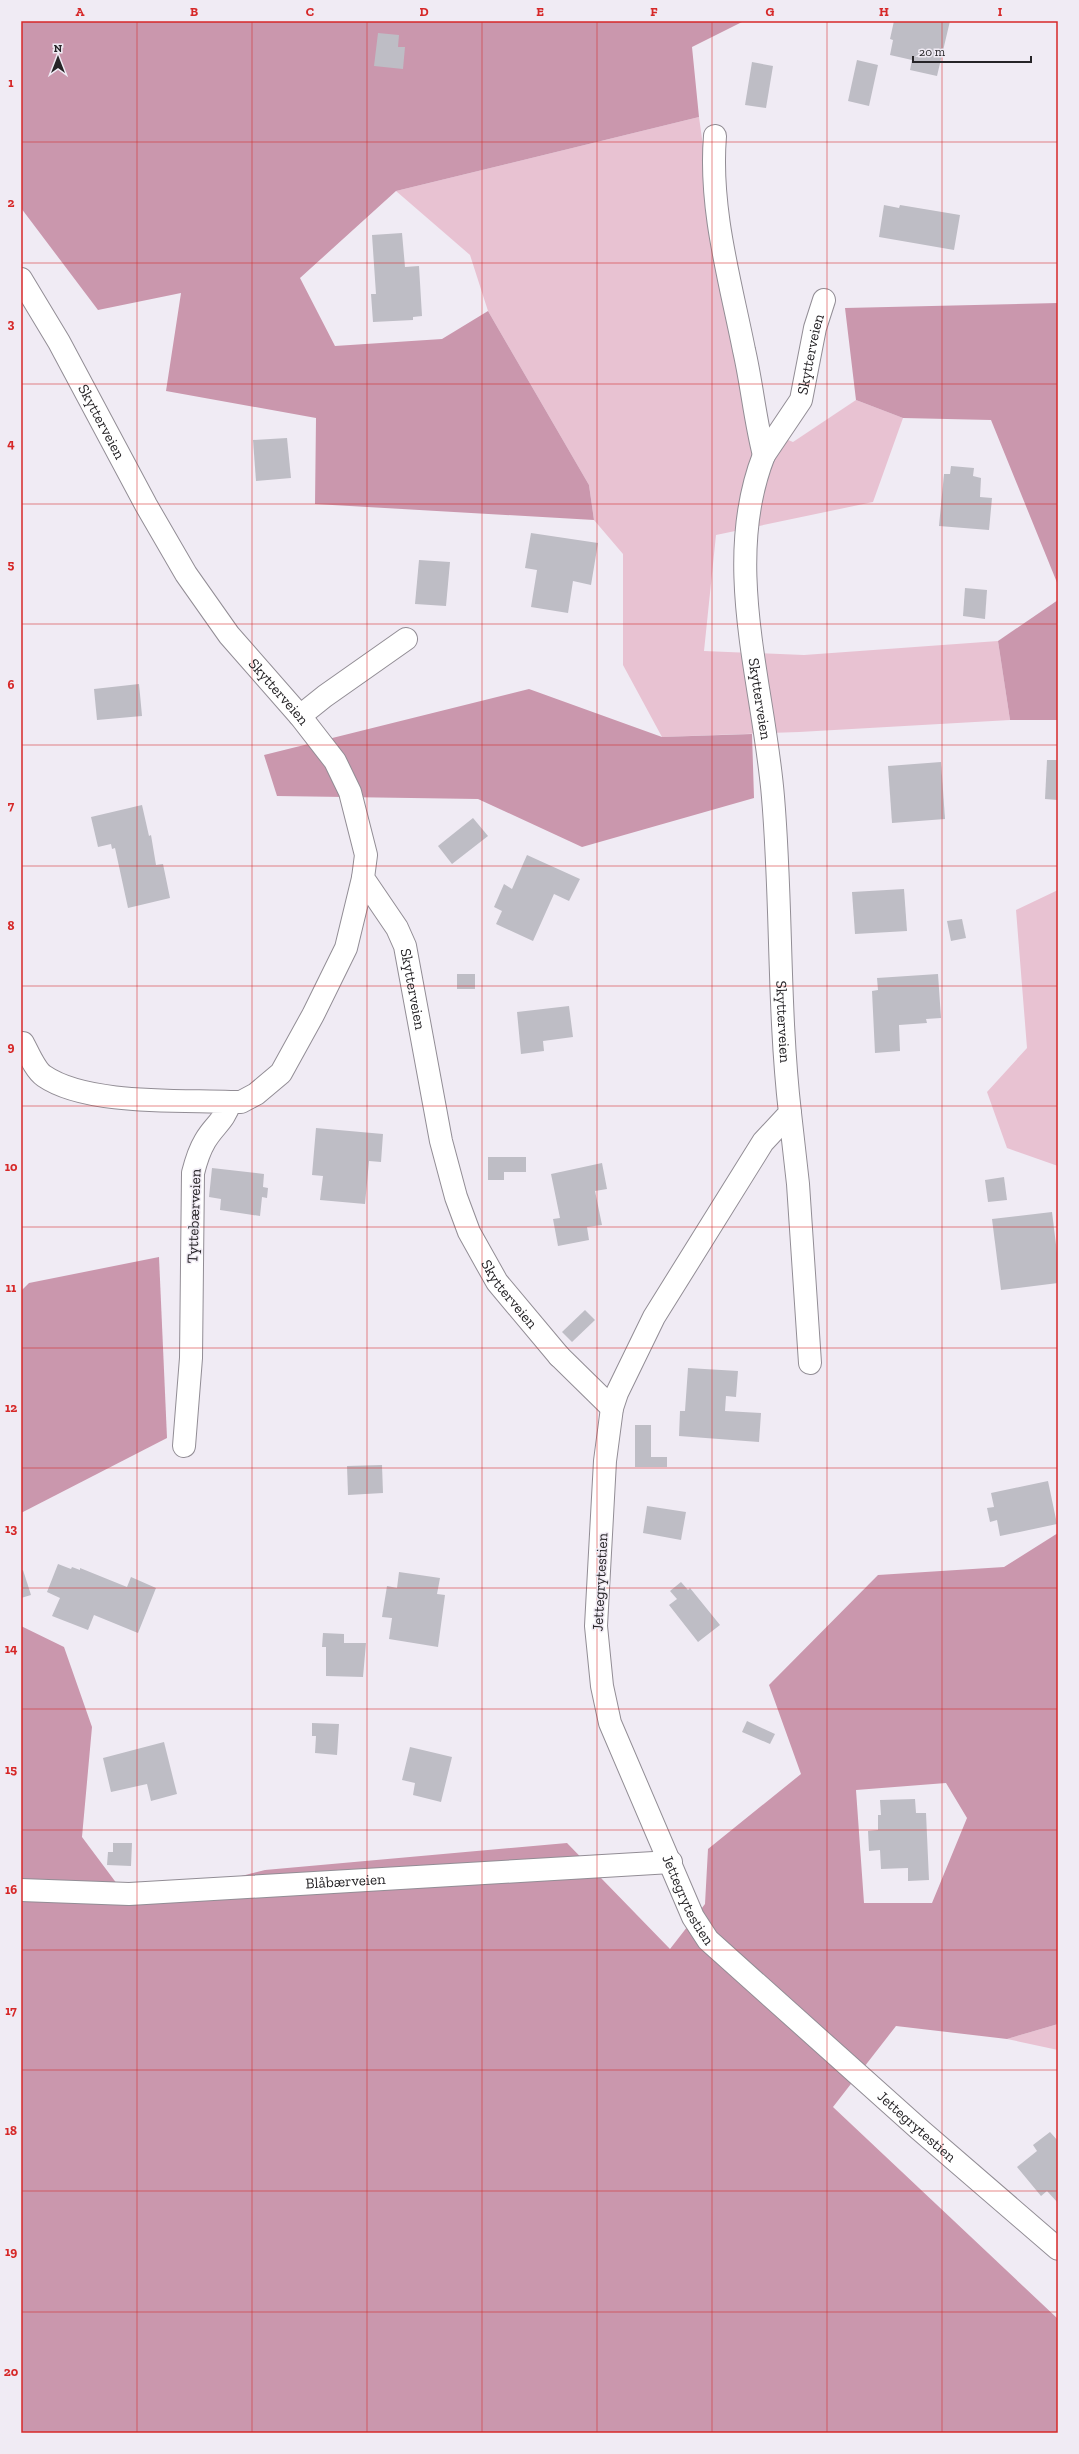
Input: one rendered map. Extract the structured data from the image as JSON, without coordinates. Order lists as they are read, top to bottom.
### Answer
{
  "streets": {
    "street": [
      "Skytterveien",
      "Tyttebærveien",
      "Jettegrytestien",
      "Blåbærveien"
    ]
  },
  "crossings": [
    ["Skytterveien", "Jettegrytestien"],
    ["Jettegrytestien", "Blåbærveien"]
  ],
  "scale_bar": "20 m",
  "north": "top",
  "grid": {
    "columns": [
      "A",
      "B",
      "C",
      "D",
      "E",
      "F",
      "G",
      "H",
      "I"
    ],
    "rows": [
      "1",
      "2",
      "3",
      "4",
      "5",
      "6",
      "7",
      "8",
      "9",
      "10",
      "11",
      "12",
      "13",
      "14",
      "15",
      "16",
      "17",
      "18",
      "19",
      "20"
    ]
  }
}
